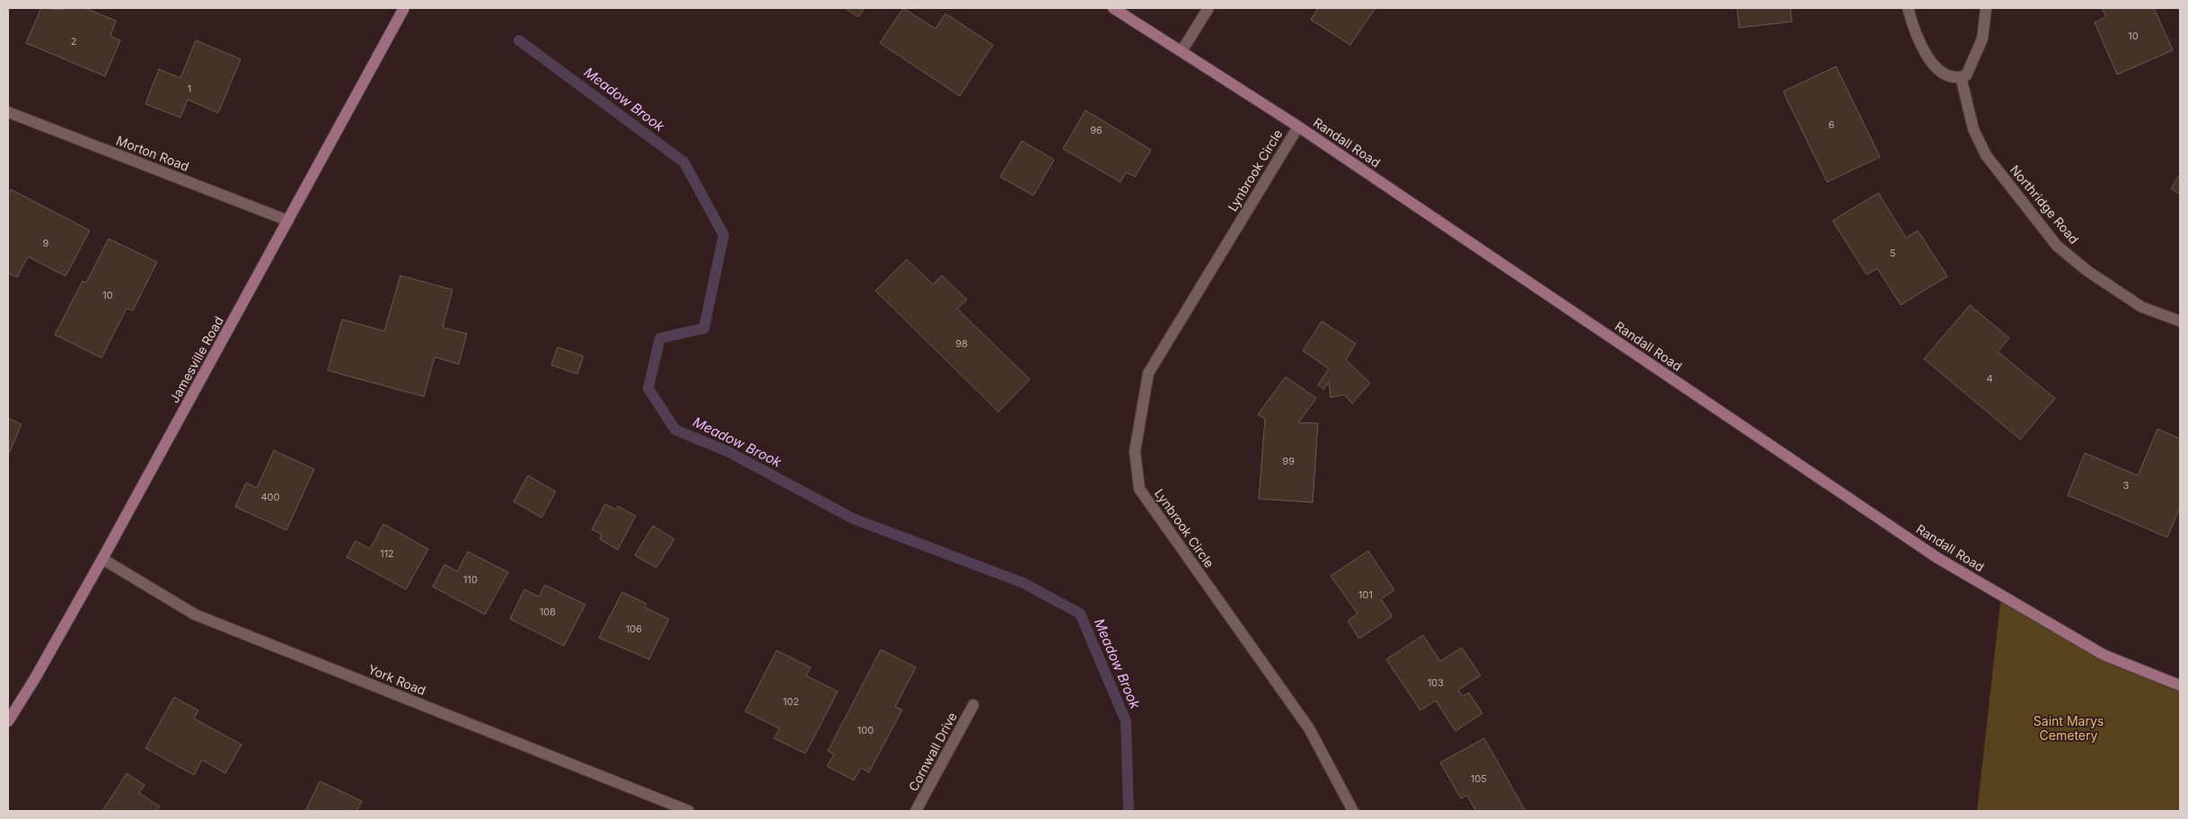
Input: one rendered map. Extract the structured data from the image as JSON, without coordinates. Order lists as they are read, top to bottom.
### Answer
{
  "streets": {
    "street": [
      "Randall Road",
      "Morton Road",
      "Lynbrook Circle",
      "Northridge Road",
      "Jamesville Road",
      "York Road",
      "Cornwall Drive"
    ]
  },
  "crossings": [
    ["Randall Road", "Lynbrook Circle"],
    ["Morton Road", "Jamesville Road"],
    ["Jamesville Road", "York Road"]
  ],
  "water": ["Meadow Brook"],
  "parks": ["Saint Marys Cemetery"],
  "house_numbers": [
    "10",
    "2",
    "1",
    "6",
    "96",
    "9",
    "5",
    "10",
    "98",
    "4",
    "99",
    "3",
    "400",
    "112",
    "110",
    "101",
    "108",
    "106",
    "103",
    "102",
    "100",
    "105"
  ]
}
